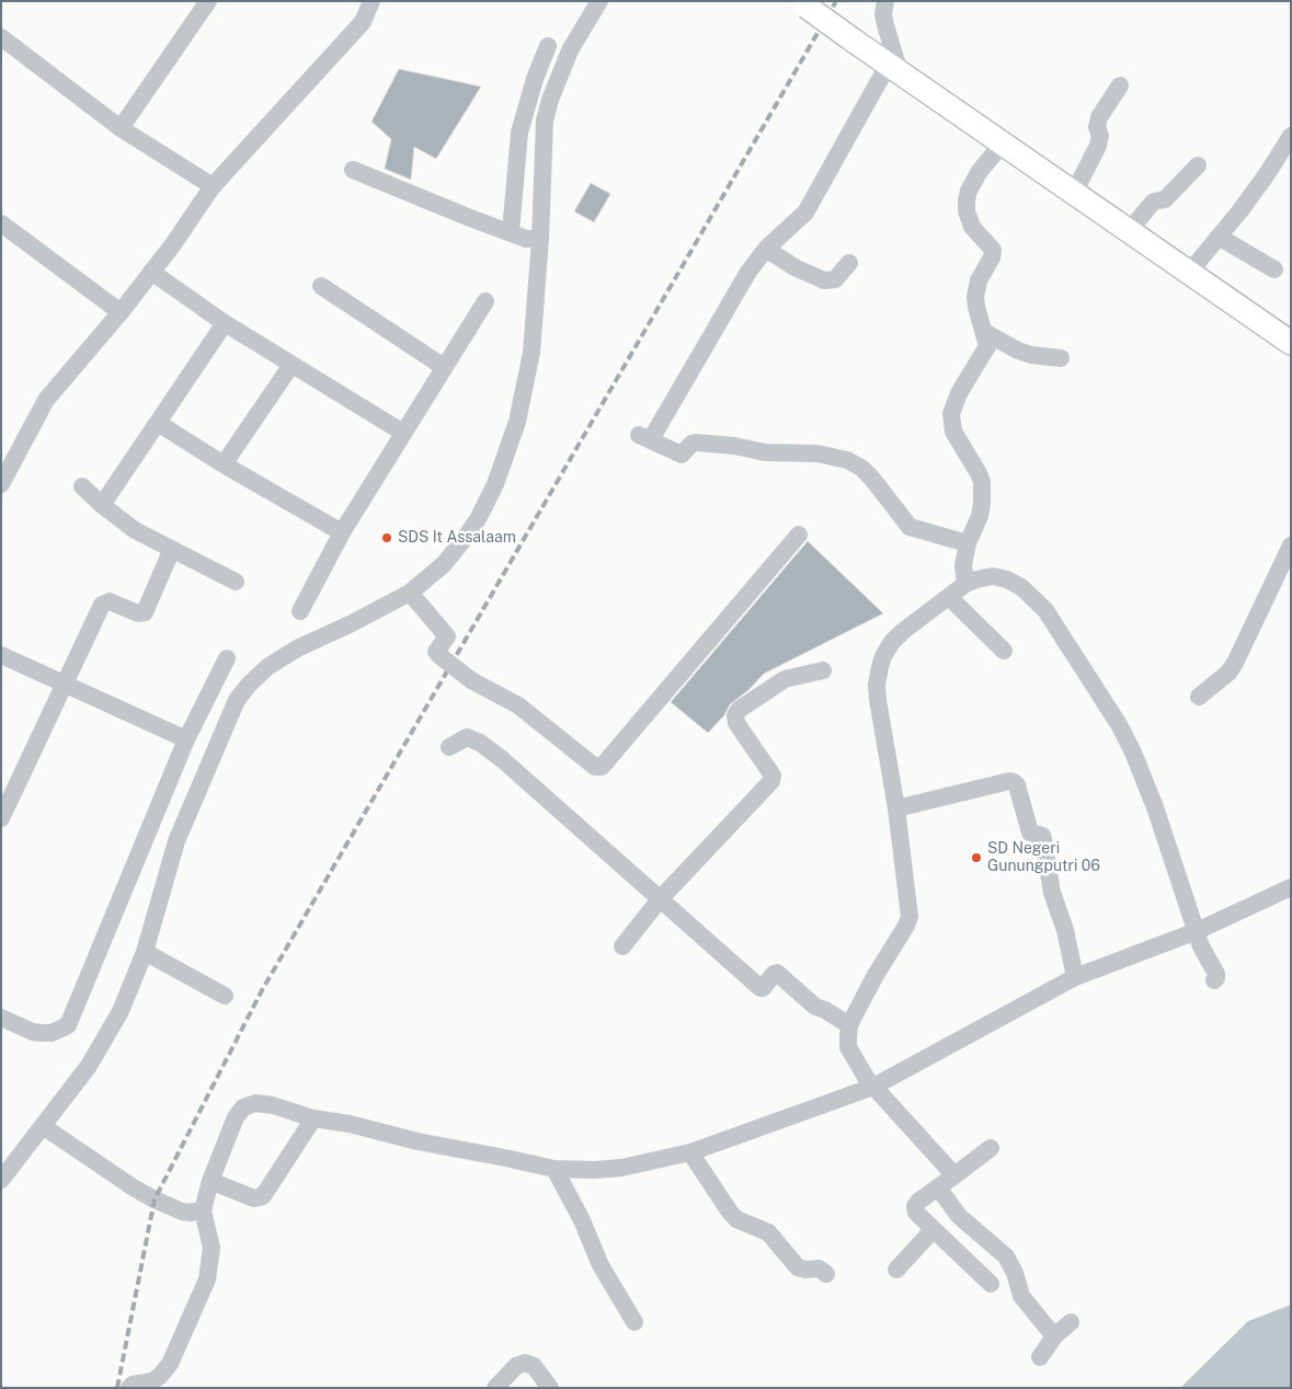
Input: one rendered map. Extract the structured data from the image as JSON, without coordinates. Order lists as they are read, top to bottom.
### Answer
{
  "places": ["SDS It Assalaam", "SD Negeri Gunungputri 06"]
}
